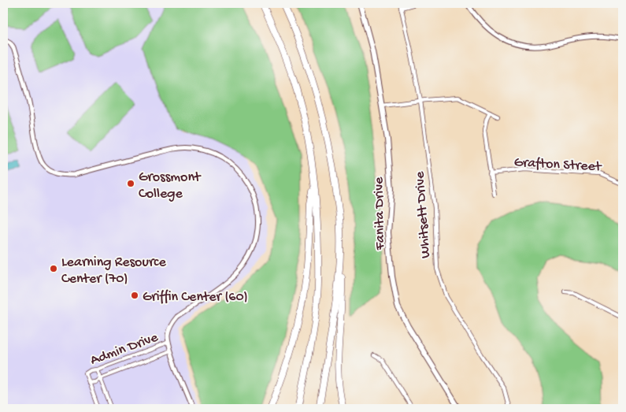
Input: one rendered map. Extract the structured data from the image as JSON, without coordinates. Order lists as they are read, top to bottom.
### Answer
{
  "streets": {
    "main road": ["Fanita Drive"],
    "street": ["Grafton Street", "Whitsett Drive", "Admin Drive"]
  },
  "places": ["Grossmont College", "Learning Resource Center (70)", "Griffin Center (60)"]
}
